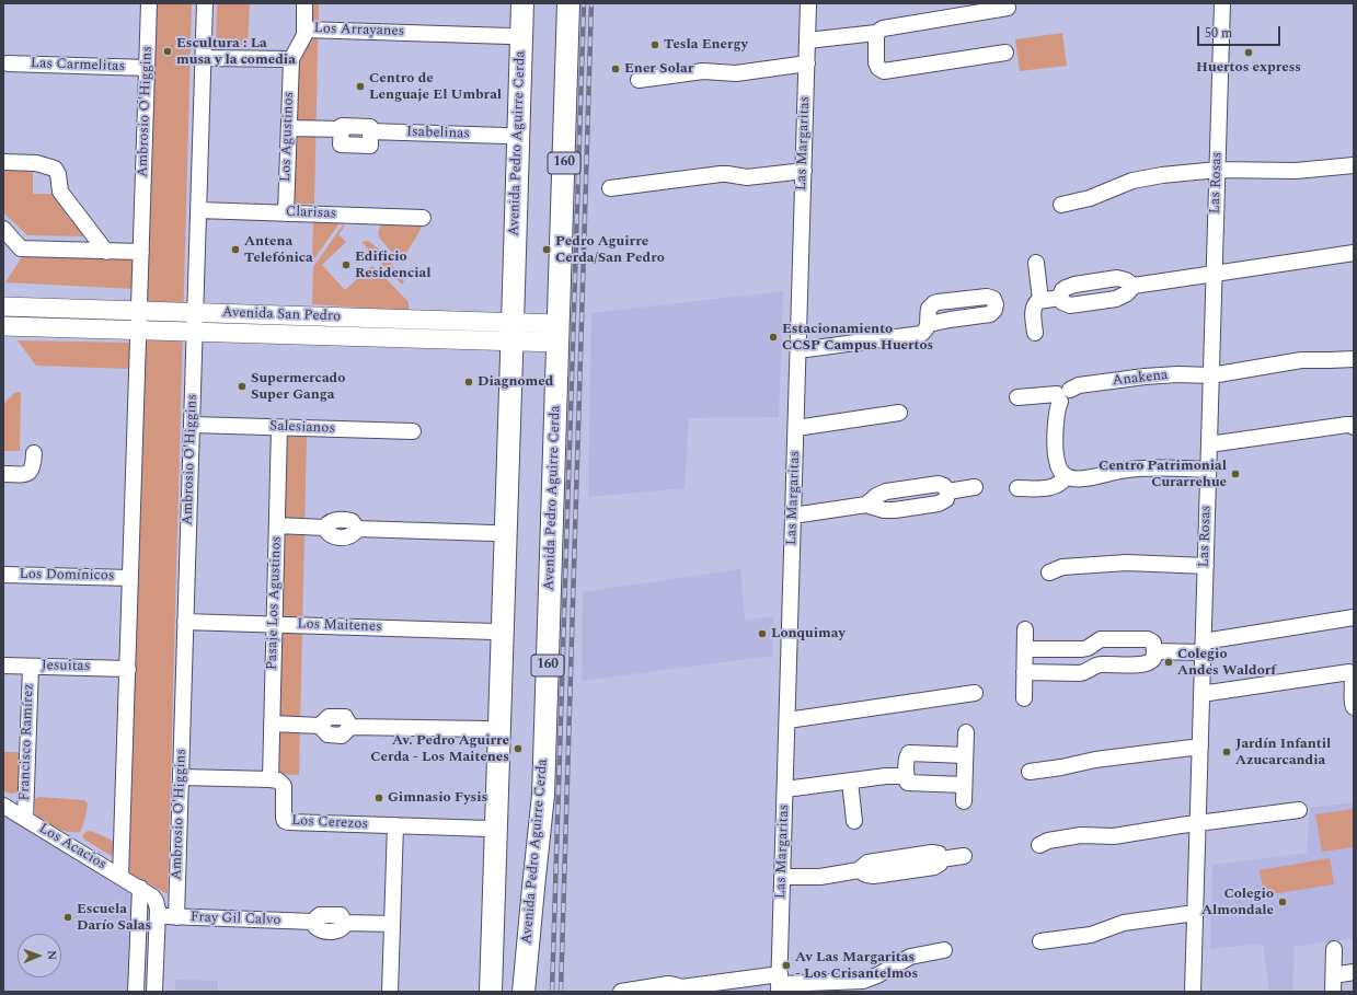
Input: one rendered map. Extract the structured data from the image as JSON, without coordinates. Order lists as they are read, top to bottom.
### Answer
{
  "streets": {
    "highway": ["Avenida Pedro Aguirre Cerda", "160"],
    "main road": ["Avenida San Pedro"],
    "street": [
      "Los Arrayanes",
      "Las Carmelitas",
      "Ambrosio O'Higgins",
      "Isabelinas",
      "Los Agustinos",
      "Las Margaritas",
      "Las Rosas",
      "Clarisas",
      "Anakena",
      "Salesianos",
      "Los Domínicos",
      "Pasaje Los Agustinos",
      "Los Maitenes",
      "Jesuitas",
      "Francisco Ramírez",
      "Los Cerezos",
      "Los Acacios",
      "Fray Gil Calvo"
    ]
  },
  "crossings": [
    ["Los Arrayanes", "Los Agustinos"],
    ["Las Carmelitas", "Ambrosio O'Higgins"],
    ["Ambrosio O'Higgins", "Clarisas"],
    ["Ambrosio O'Higgins", "Avenida San Pedro"],
    ["Ambrosio O'Higgins", "Salesianos"],
    ["Ambrosio O'Higgins", "Los Domínicos"],
    ["Ambrosio O'Higgins", "Los Maitenes"],
    ["Ambrosio O'Higgins", "Jesuitas"],
    ["Ambrosio O'Higgins", "Los Acacios"],
    ["Ambrosio O'Higgins", "Fray Gil Calvo"],
    ["Isabelinas", "Los Agustinos"],
    ["Los Agustinos", "Clarisas"],
    ["Avenida Pedro Aguirre Cerda", "Avenida San Pedro"],
    ["Las Rosas", "Anakena"],
    ["Salesianos", "Pasaje Los Agustinos"],
    ["Pasaje Los Agustinos", "Los Maitenes"],
    ["Pasaje Los Agustinos", "Los Cerezos"],
    ["Jesuitas", "Francisco Ramírez"],
    ["Francisco Ramírez", "Los Acacios"],
    ["Los Acacios", "Fray Gil Calvo"]
  ],
  "places": [
    "Tesla Energy",
    "Escultura : La musa y la comedia",
    "Huertos express",
    "Ener Solar",
    "Centro de Lenguaje El Umbral",
    "Antena Telefónica",
    "Pedro Aguirre Cerda/San Pedro",
    "Edificio Residencial",
    "Estacionamiento CCSP Campus Huertos",
    "Diagnomed",
    "Supermercado Super Ganga",
    "Centro Patrimonial Curarrehue",
    "Lonquimay",
    "Colegio Andes Waldorf",
    "Av. Pedro Aguirre Cerda - Los Maitenes",
    "Jardín Infantil Azucarcandia",
    "Gimnasio Fysis",
    "Colegio Almondale",
    "Escuela Darío Salas",
    "Av Las Margaritas - Los Crisantelmos"
  ],
  "scale_bar": "50 m",
  "north": "right"
}
